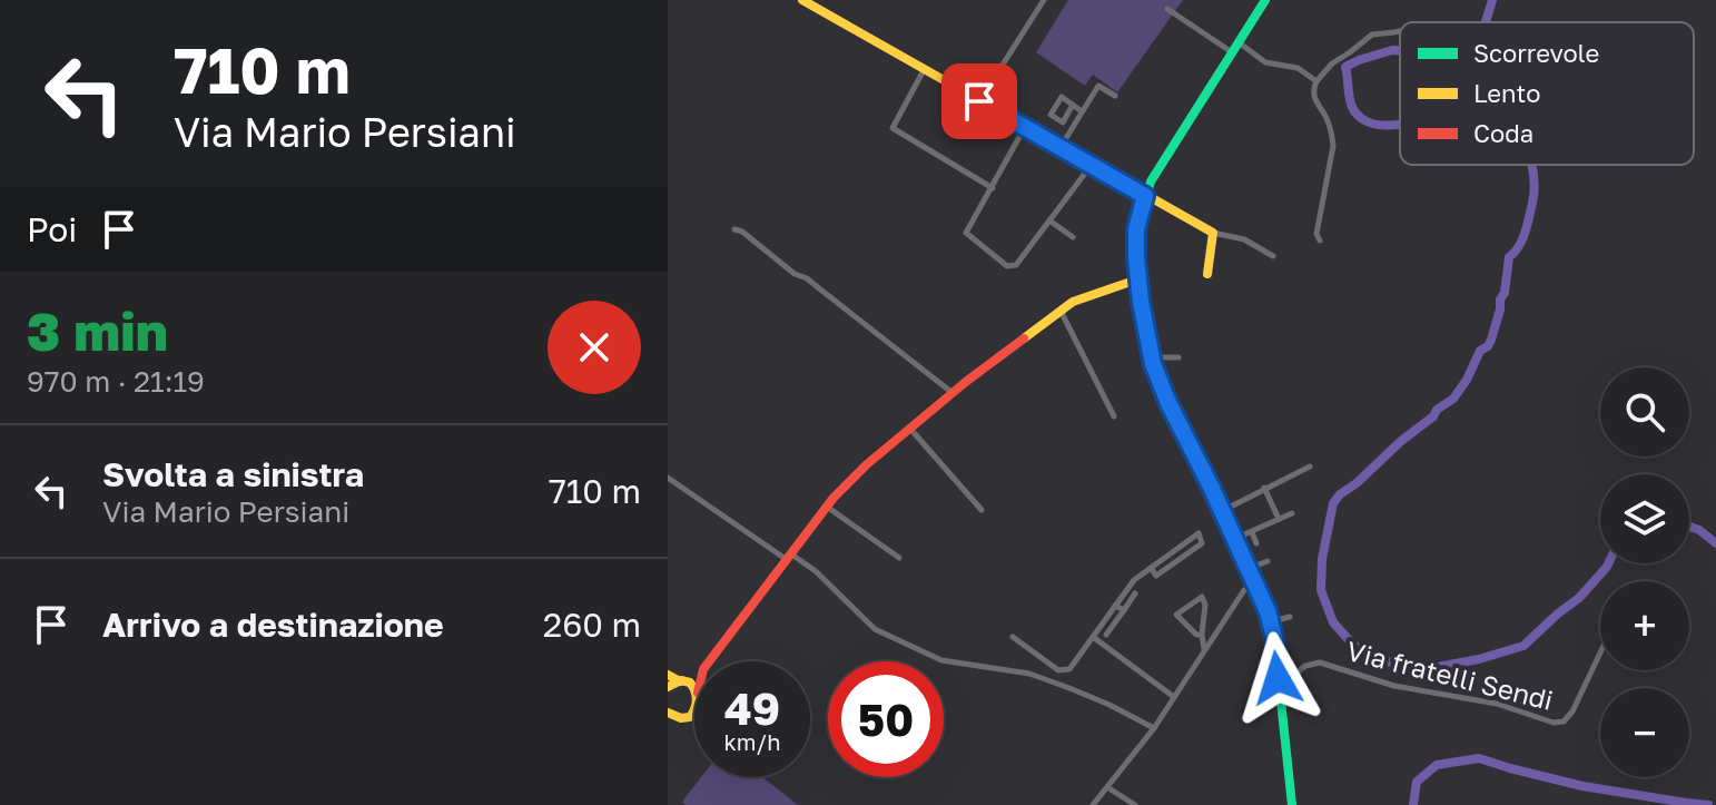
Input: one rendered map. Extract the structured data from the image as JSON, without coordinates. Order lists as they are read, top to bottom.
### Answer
{
  "streets": {
    "street": ["Via fratelli Sendi"]
  },
  "legend": ["Scorrevole", "Lento", "Coda"],
  "page": {
    "turn": ["710 m", "Via Mario Persiani"],
    "then": "Poi",
    "heading": ["3 min", "970 m · 21:19"],
    "map_buttons": ["+", "−"],
    "list": [
      {
        "name": "Svolta a sinistra",
        "note": "Via Mario Persiani",
        "value": "710 m"
      },
      {
        "name": "Arrivo a destinazione",
        "value": "260 m"
      }
    ],
    "speed": "49 km/h",
    "limit": "50"
  }
}
